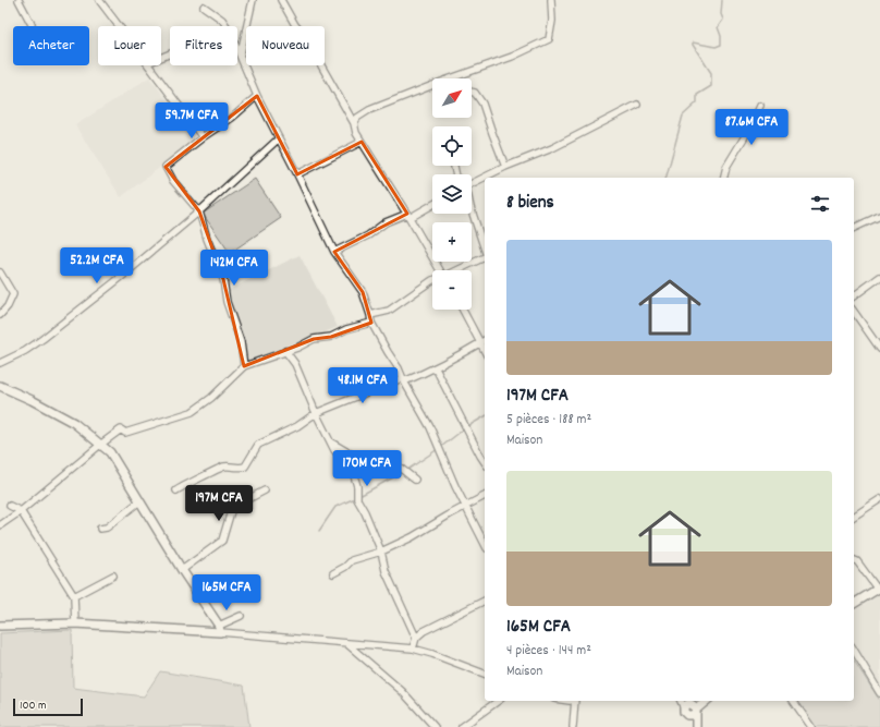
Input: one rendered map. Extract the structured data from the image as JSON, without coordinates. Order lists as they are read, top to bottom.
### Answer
{
  "scale_bar": "100 m",
  "north": "top right",
  "page": {
    "chip": [
      "Acheter",
      "Louer",
      "Filtres",
      "Nouveau"
    ],
    "map_buttons": ["+", "−"],
    "price": [
      "59.7M CFA",
      "87.6M CFA",
      "52.2M CFA",
      "142M CFA",
      "48.1M CFA",
      "170M CFA",
      "197M CFA",
      "165M CFA"
    ],
    "heading": "8 biens",
    "list": [
      {
        "name": "197M CFA",
        "note": "5 pièces · 188 m² · Maison"
      },
      {
        "name": "165M CFA",
        "note": "4 pièces · 144 m² · Maison"
      }
    ],
    "scale": "100 m"
  }
}
